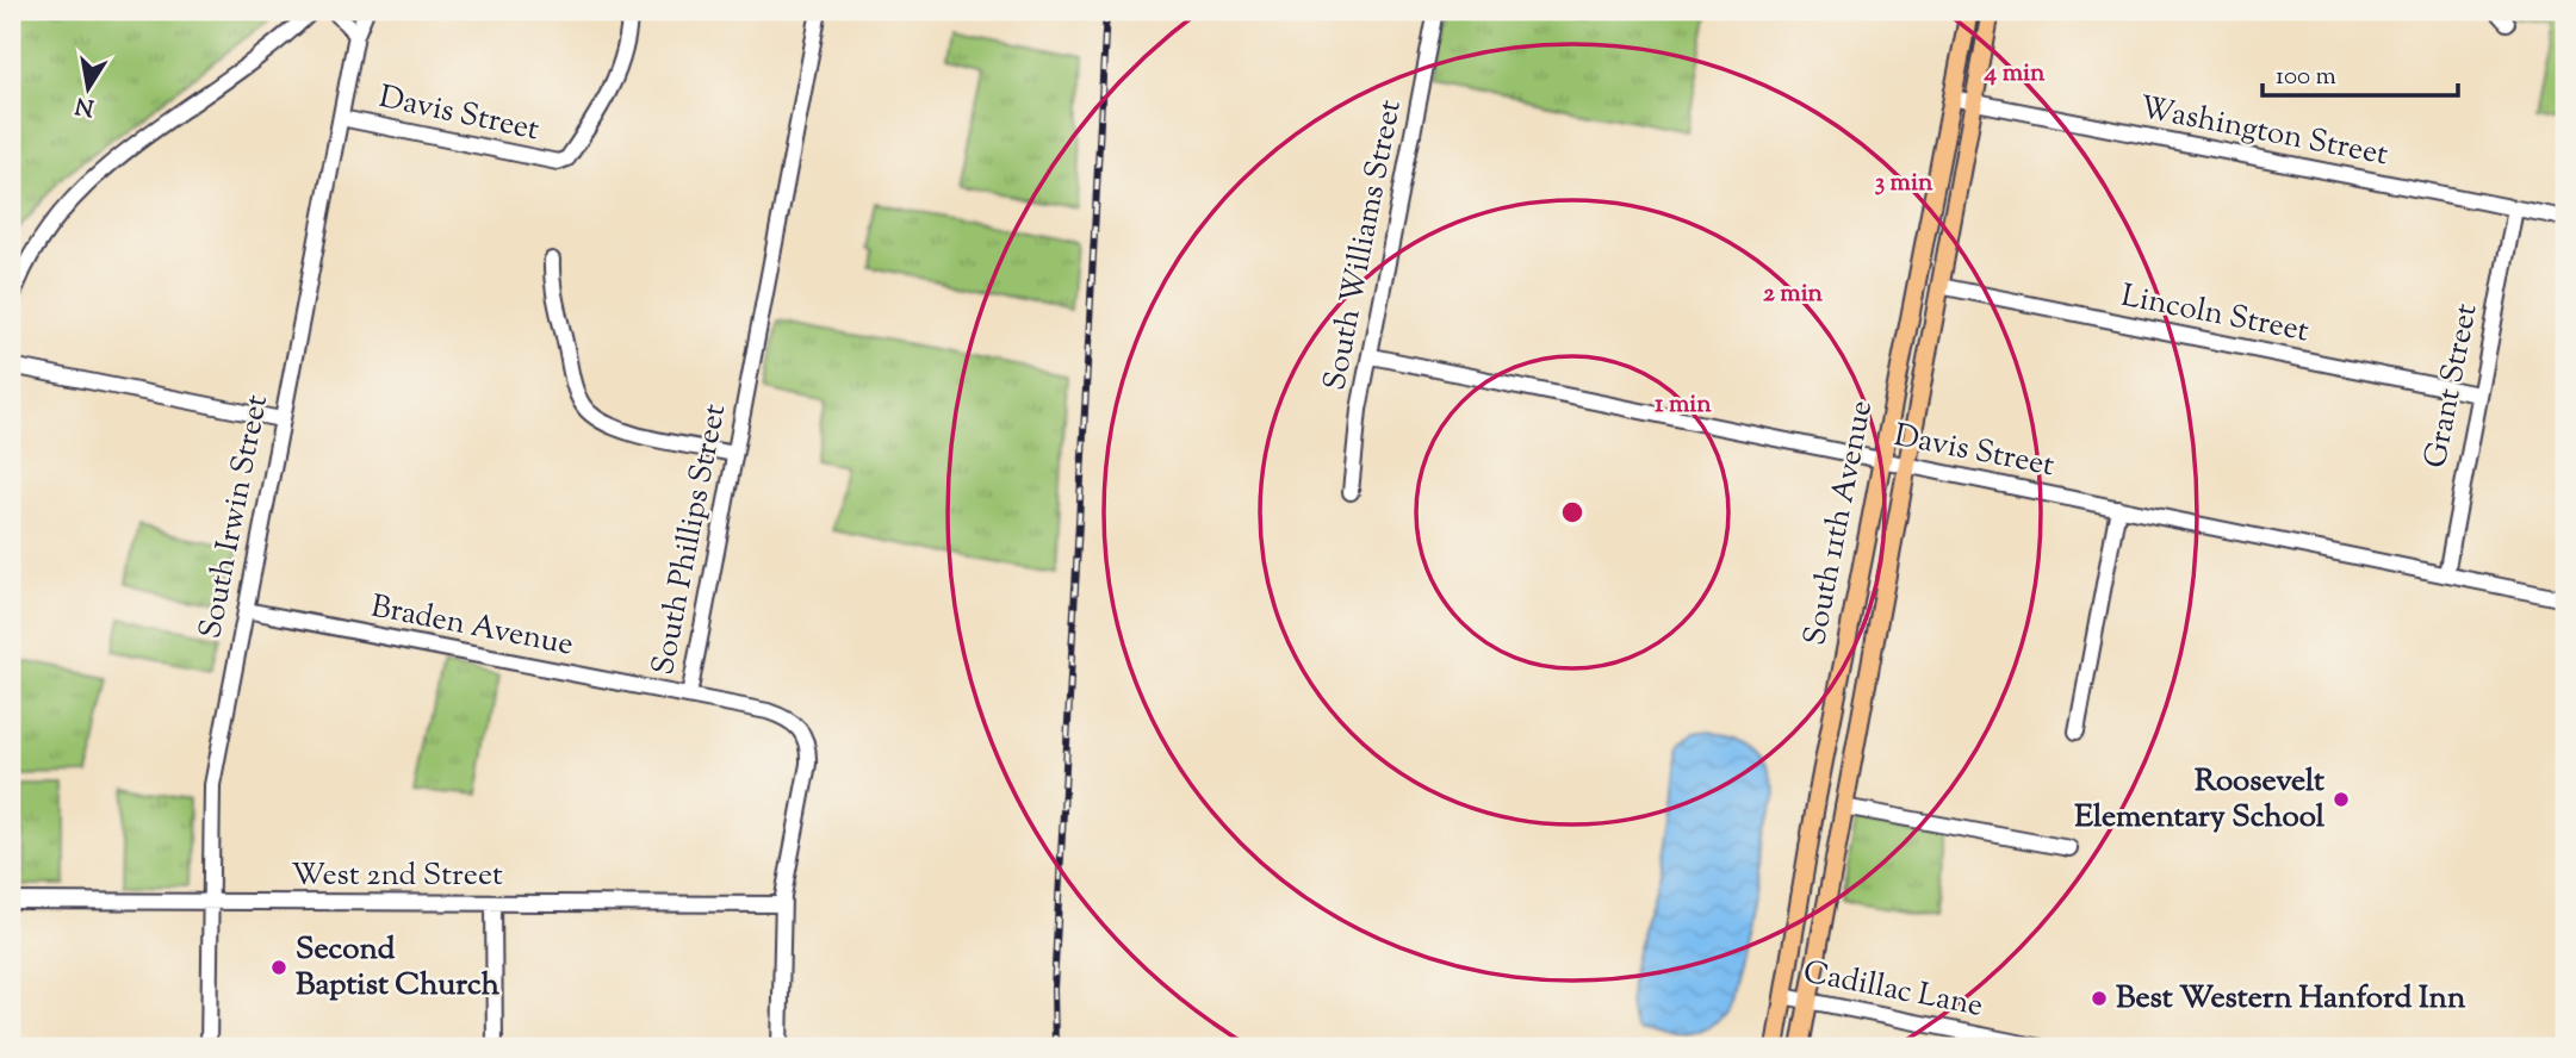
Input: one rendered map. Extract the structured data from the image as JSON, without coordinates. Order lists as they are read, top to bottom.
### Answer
{
  "streets": {
    "main road": ["South 11th Avenue"],
    "street": [
      "Davis Street",
      "Washington Street",
      "South Williams Street",
      "Lincoln Street",
      "Grant Street",
      "South Irwin Street",
      "South Phillips Street",
      "Braden Avenue",
      "West 2nd Street",
      "Cadillac Lane"
    ]
  },
  "crossings": [
    ["Davis Street", "South Williams Street"],
    ["Davis Street", "Grant Street"],
    ["Davis Street", "South Irwin Street"],
    ["Davis Street", "South 11th Avenue"],
    ["Washington Street", "Grant Street"],
    ["Washington Street", "South 11th Avenue"],
    ["Lincoln Street", "Grant Street"],
    ["Lincoln Street", "South 11th Avenue"],
    ["South Irwin Street", "Braden Avenue"],
    ["South Irwin Street", "West 2nd Street"],
    ["South 11th Avenue", "Cadillac Lane"],
    ["South Phillips Street", "Braden Avenue"],
    ["South Phillips Street", "West 2nd Street"]
  ],
  "places": ["Roosevelt Elementary School", "Second Baptist Church", "Best Western Hanford Inn"],
  "scale_bar": "100 m",
  "north": "bottom",
  "rings": [
    "4 min",
    "3 min",
    "2 min",
    "1 min"
  ]
}
